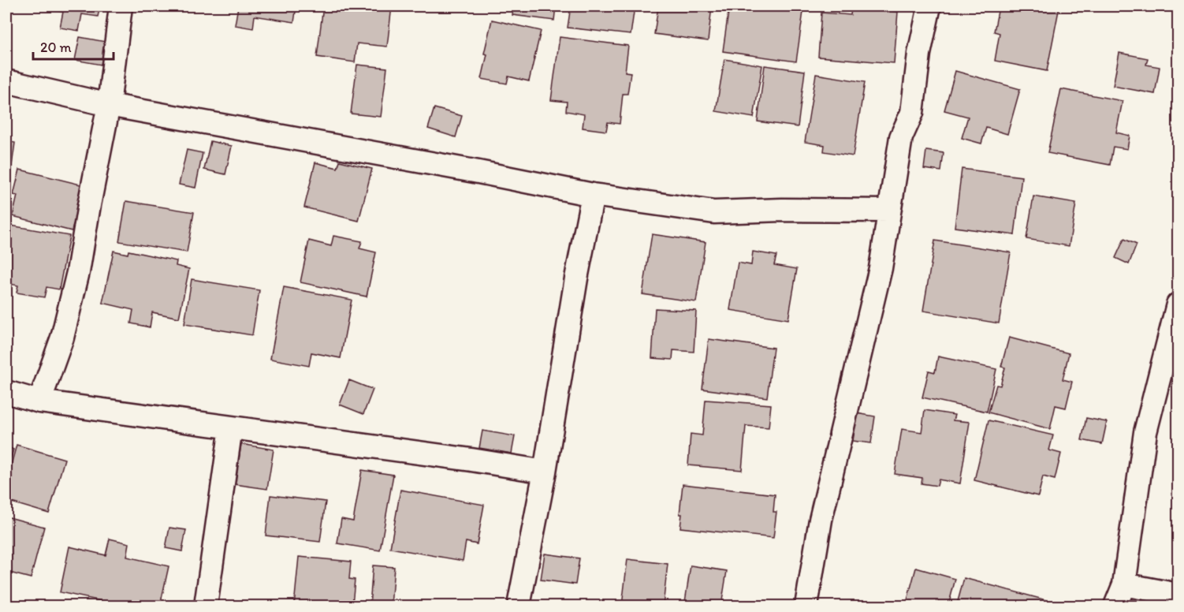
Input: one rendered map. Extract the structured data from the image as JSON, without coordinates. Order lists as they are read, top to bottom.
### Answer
{
  "scale_bar": "20 m"
}
